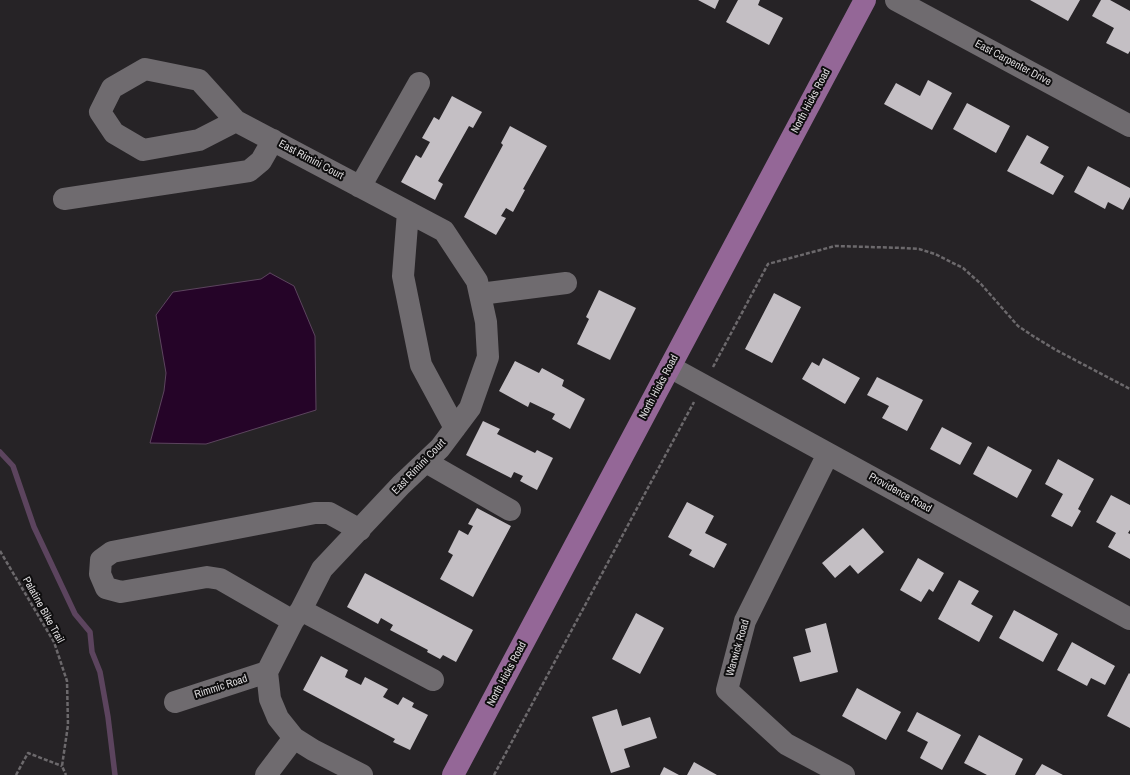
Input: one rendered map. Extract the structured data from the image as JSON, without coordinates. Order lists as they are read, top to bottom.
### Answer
{
  "streets": {
    "main road": ["North Hicks Road"],
    "street": [
      "East Carpenter Drive",
      "East Rimini Court",
      "Providence Road",
      "Warwick Road",
      "Rimmic Road"
    ],
    "path": ["Palatine Bike Trail"]
  },
  "crossings": [
    ["North Hicks Road", "Providence Road"],
    ["East Rimini Court", "Rimmic Road"],
    ["Providence Road", "Warwick Road"]
  ]
}
